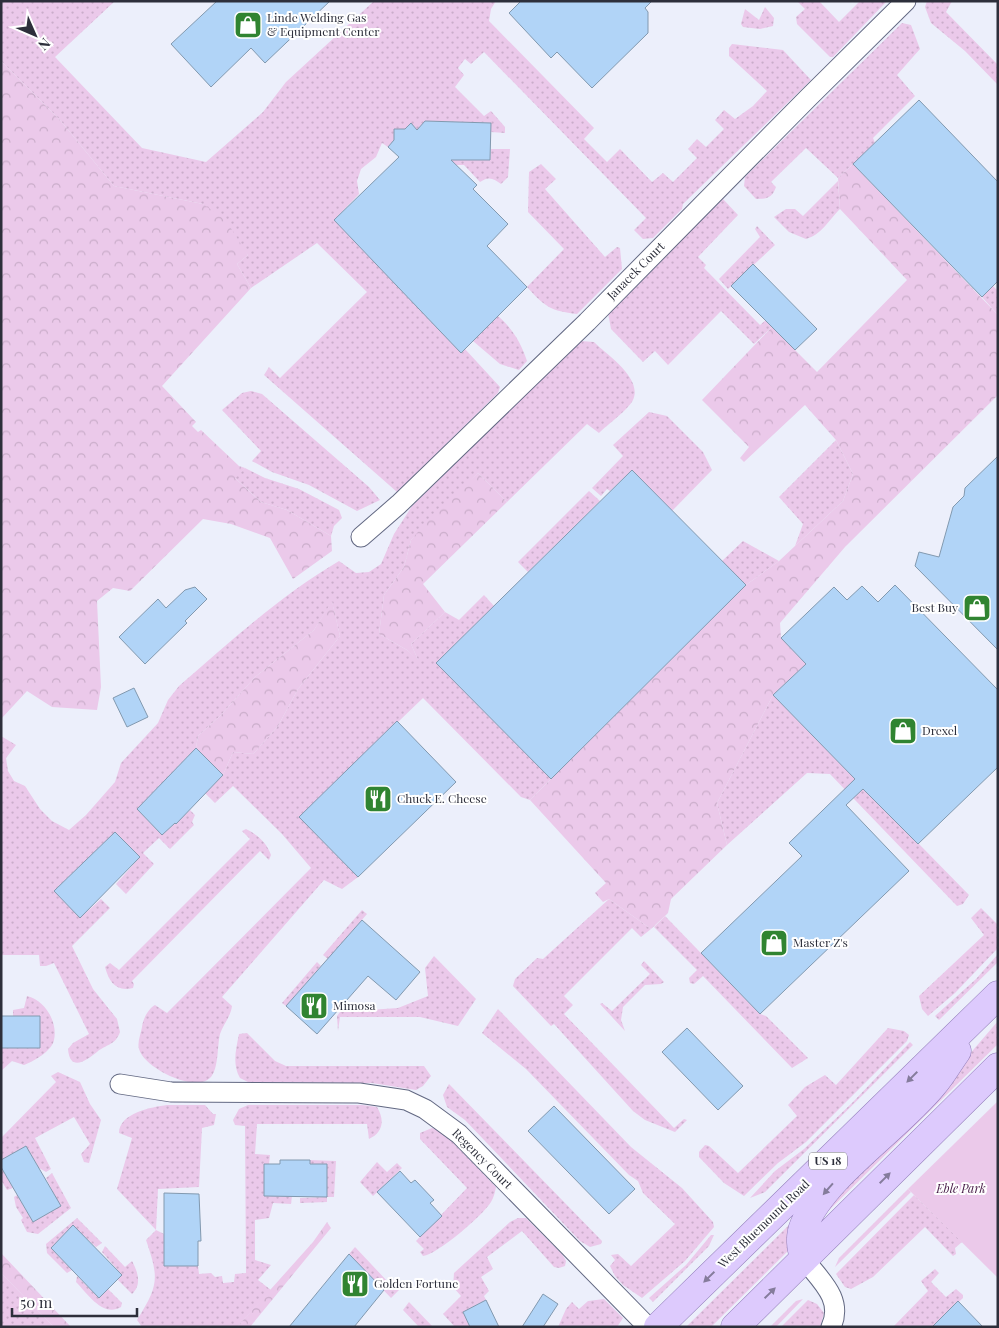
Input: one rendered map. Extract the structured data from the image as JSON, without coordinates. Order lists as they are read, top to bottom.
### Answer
{
  "streets": {
    "main road": ["US 18", "West Bluemound Road"],
    "street": ["Janacek Court", "Regency Court"]
  },
  "parks": ["Eble Park"],
  "places": {
    "shop": [
      "Linde Welding Gas & Equipment Center",
      "Best Buy",
      "Drexel",
      "Master Z's"
    ],
    "restaurant": ["Chuck E. Cheese", "Mimosa", "Golden Fortune"]
  },
  "scale_bar": "50 m",
  "north": "bottom right"
}
